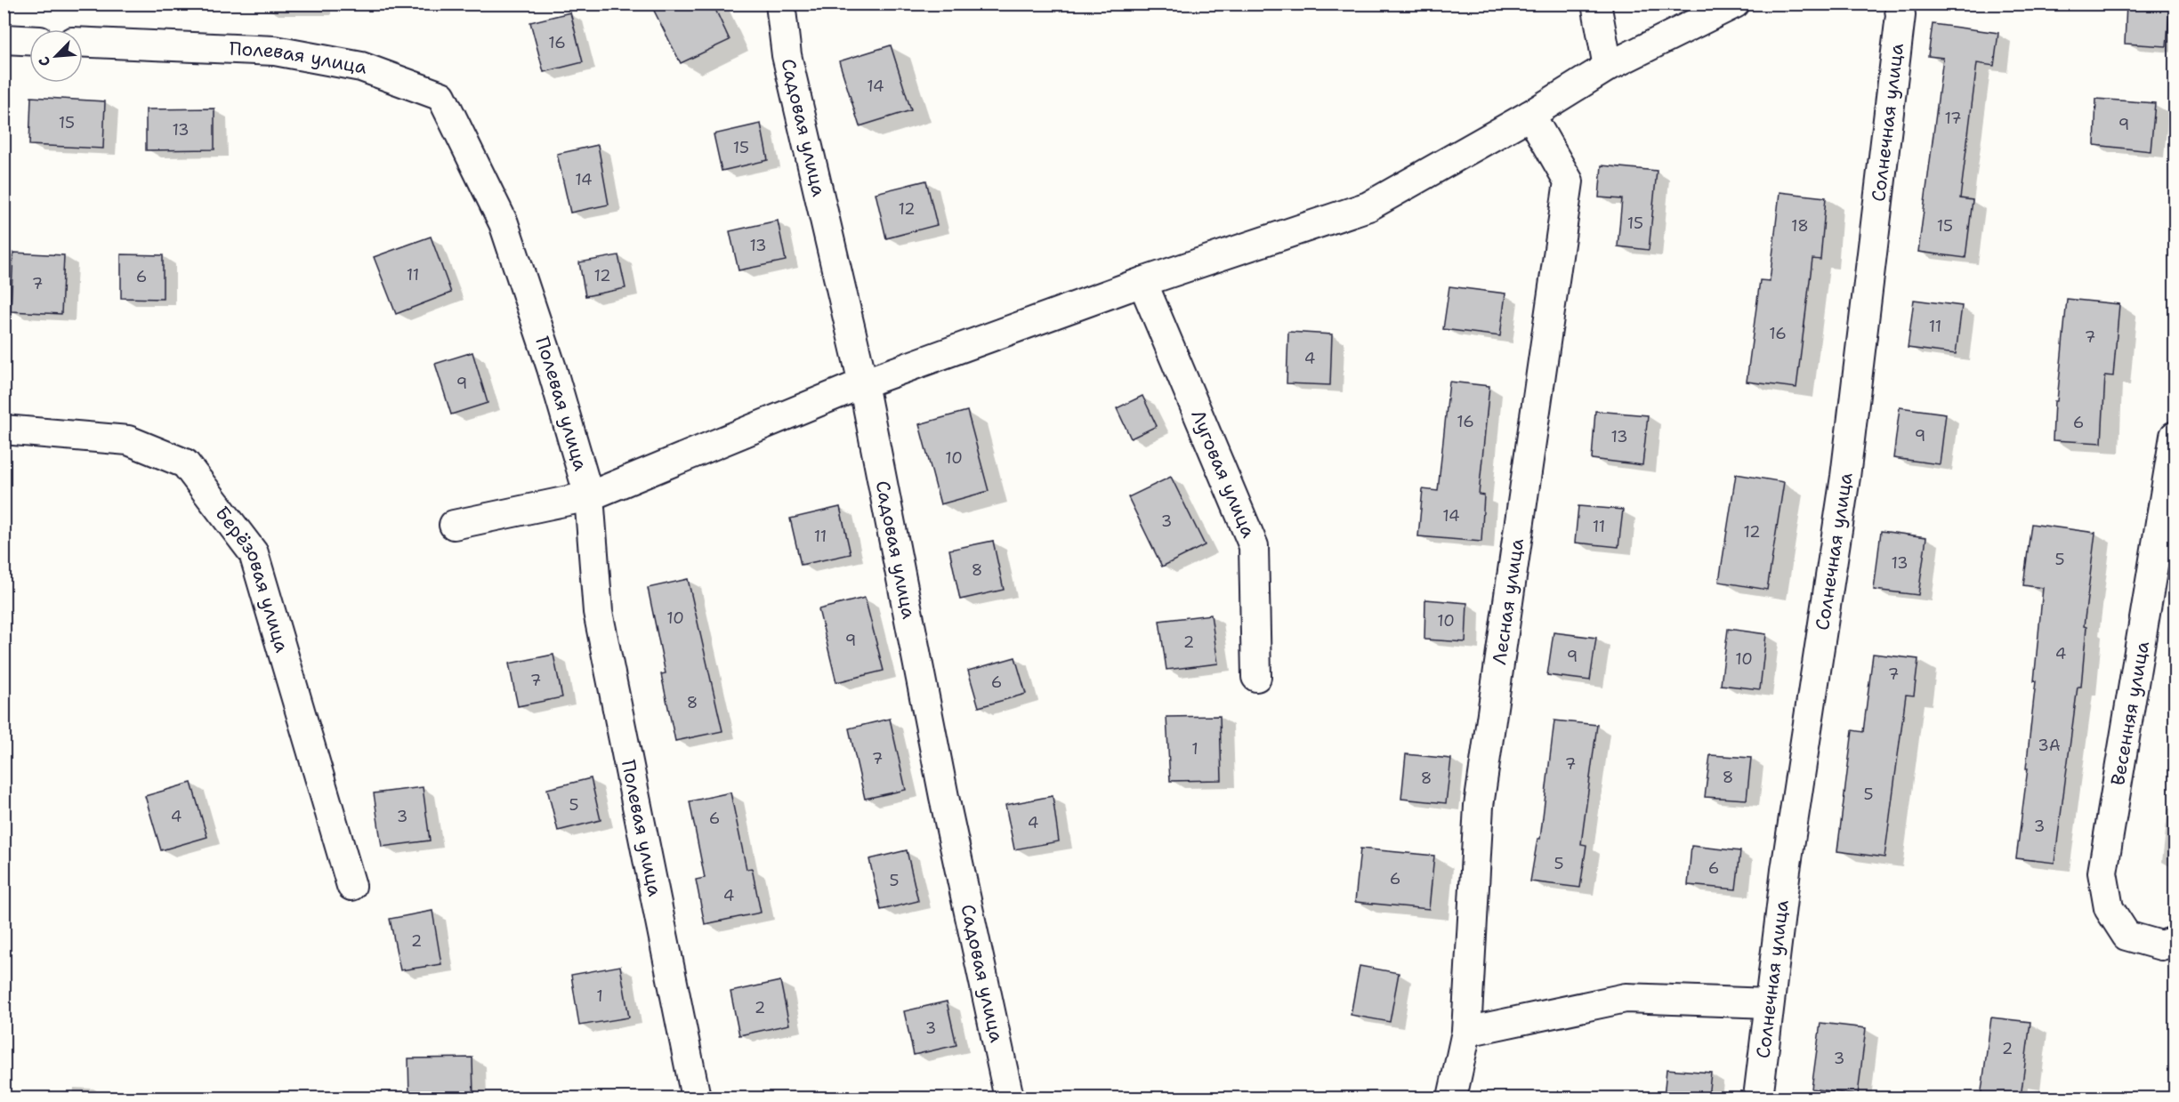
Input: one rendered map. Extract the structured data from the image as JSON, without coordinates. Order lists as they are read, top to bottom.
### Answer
{
  "streets": {
    "street": [
      "Полевая улица",
      "Солнечная улица",
      "Садовая улица",
      "Луговая улица",
      "Берёзовая улица",
      "Лесная улица",
      "Весенняя улица"
    ]
  },
  "house_numbers": [
    "16",
    "14",
    "17",
    "15",
    "9",
    "13",
    "15",
    "14",
    "12",
    "15",
    "18",
    "15",
    "13",
    "11",
    "12",
    "6",
    "7",
    "11",
    "16",
    "7",
    "4",
    "9",
    "16",
    "6",
    "9",
    "13",
    "10",
    "14",
    "3",
    "11",
    "12",
    "11",
    "5",
    "13",
    "8",
    "10",
    "10",
    "9",
    "2",
    "4",
    "9",
    "10",
    "7",
    "7",
    "6",
    "8",
    "3А",
    "1",
    "7",
    "7",
    "8",
    "8",
    "5",
    "5",
    "4",
    "3",
    "6",
    "4",
    "3",
    "5",
    "6",
    "6",
    "5",
    "4",
    "2",
    "1",
    "2",
    "3",
    "2",
    "3"
  ],
  "north": "bottom left"
}
